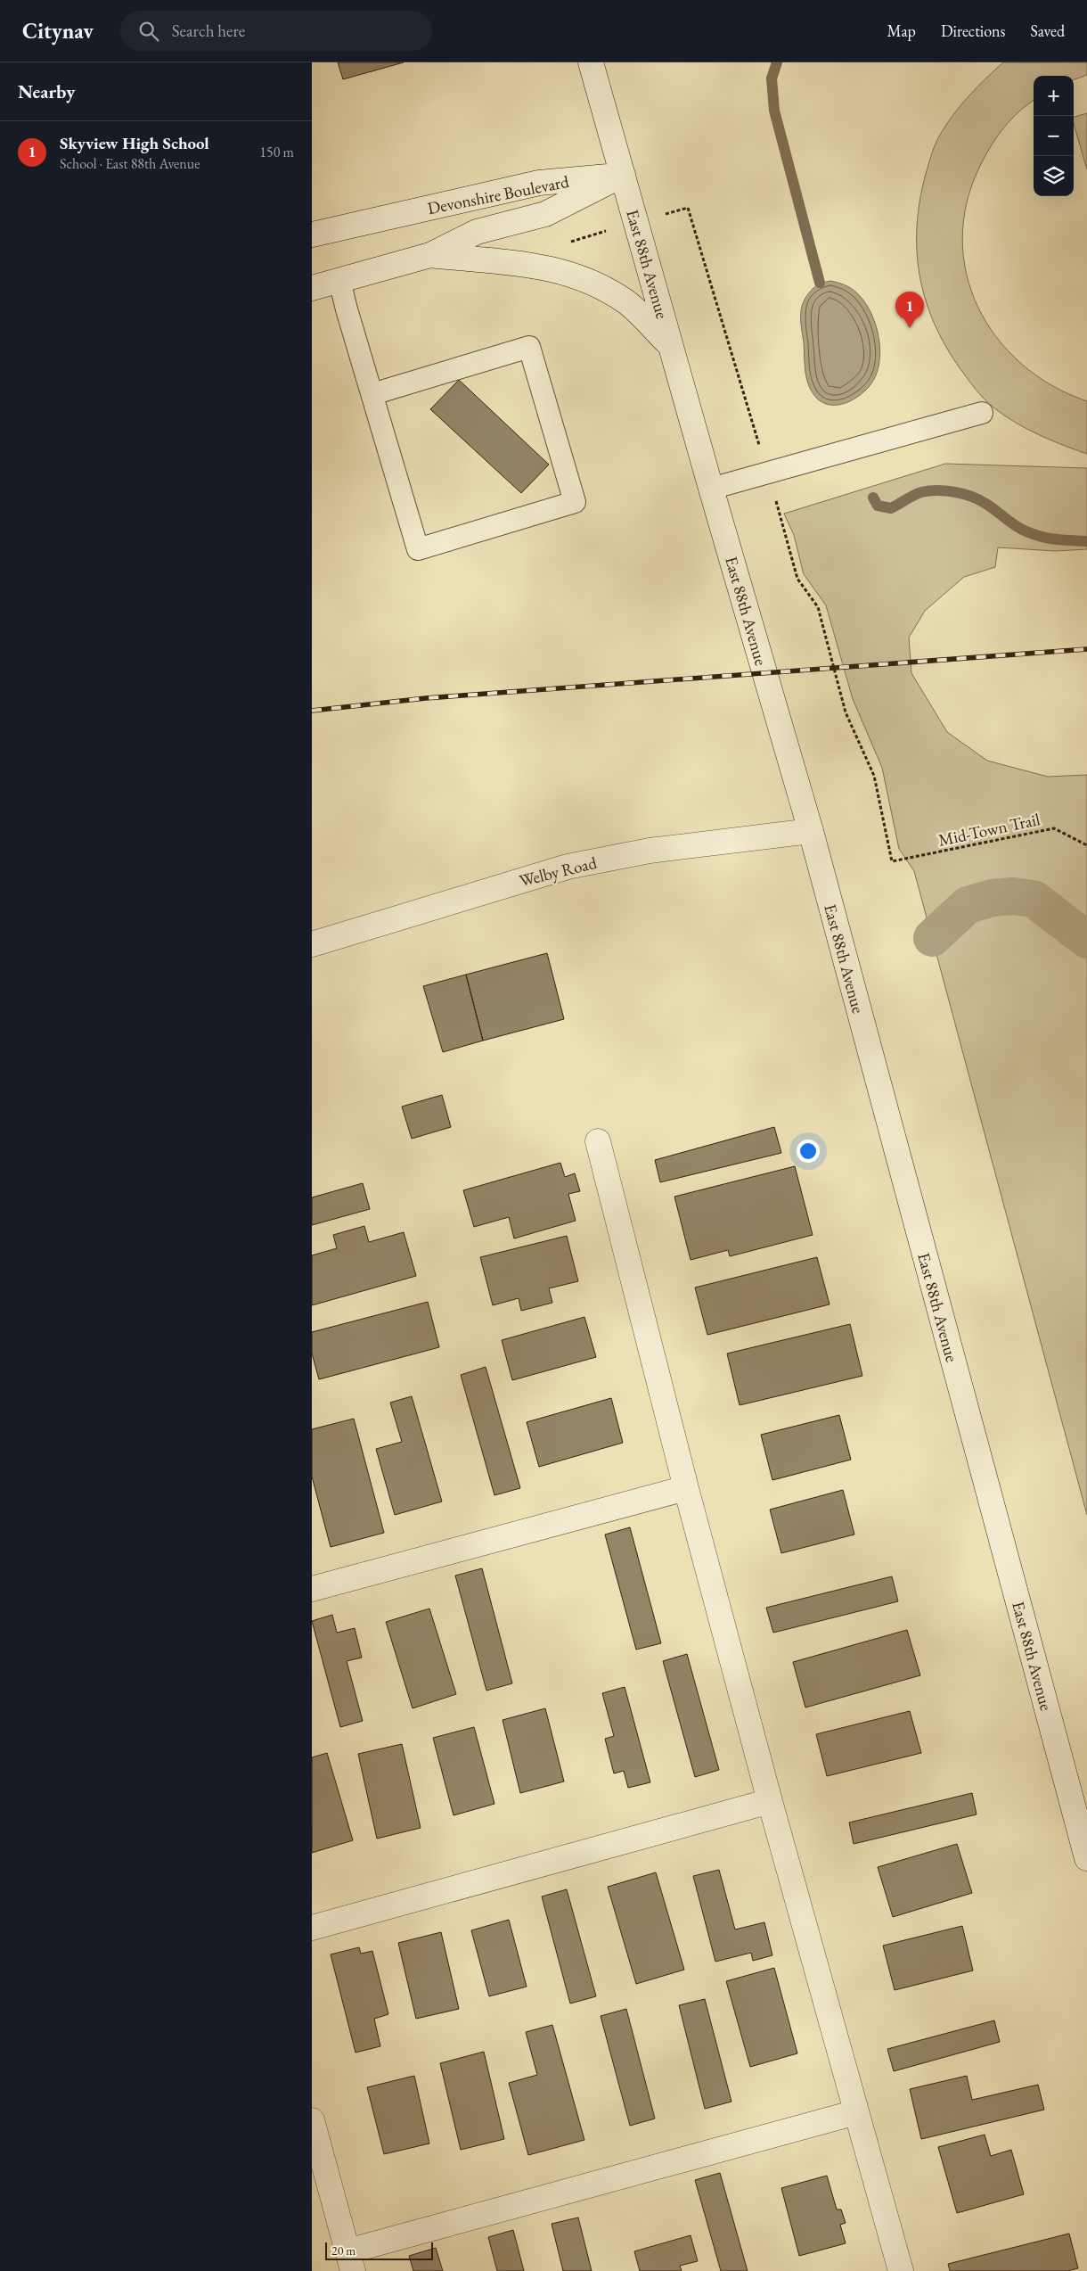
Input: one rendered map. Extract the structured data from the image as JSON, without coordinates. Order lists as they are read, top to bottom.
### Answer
{
  "streets": {
    "street": ["Devonshire Boulevard", "East 88th Avenue", "Welby Road"],
    "path": ["Mid-Town Trail"]
  },
  "crossings": [
    ["Devonshire Boulevard", "East 88th Avenue"],
    ["East 88th Avenue", "Welby Road"]
  ],
  "scale_bar": "20 m",
  "page": {
    "header": "Citynav",
    "search": "Search here",
    "nav": ["Map", "Directions", "Saved"],
    "heading": "Nearby",
    "map_buttons": ["+", "−"],
    "list": [
      {
        "mark": "1",
        "name": "Skyview High School",
        "note": "School · East 88th Avenue",
        "value": "150 m"
      }
    ],
    "pins": "1",
    "scale": "20 m"
  }
}
